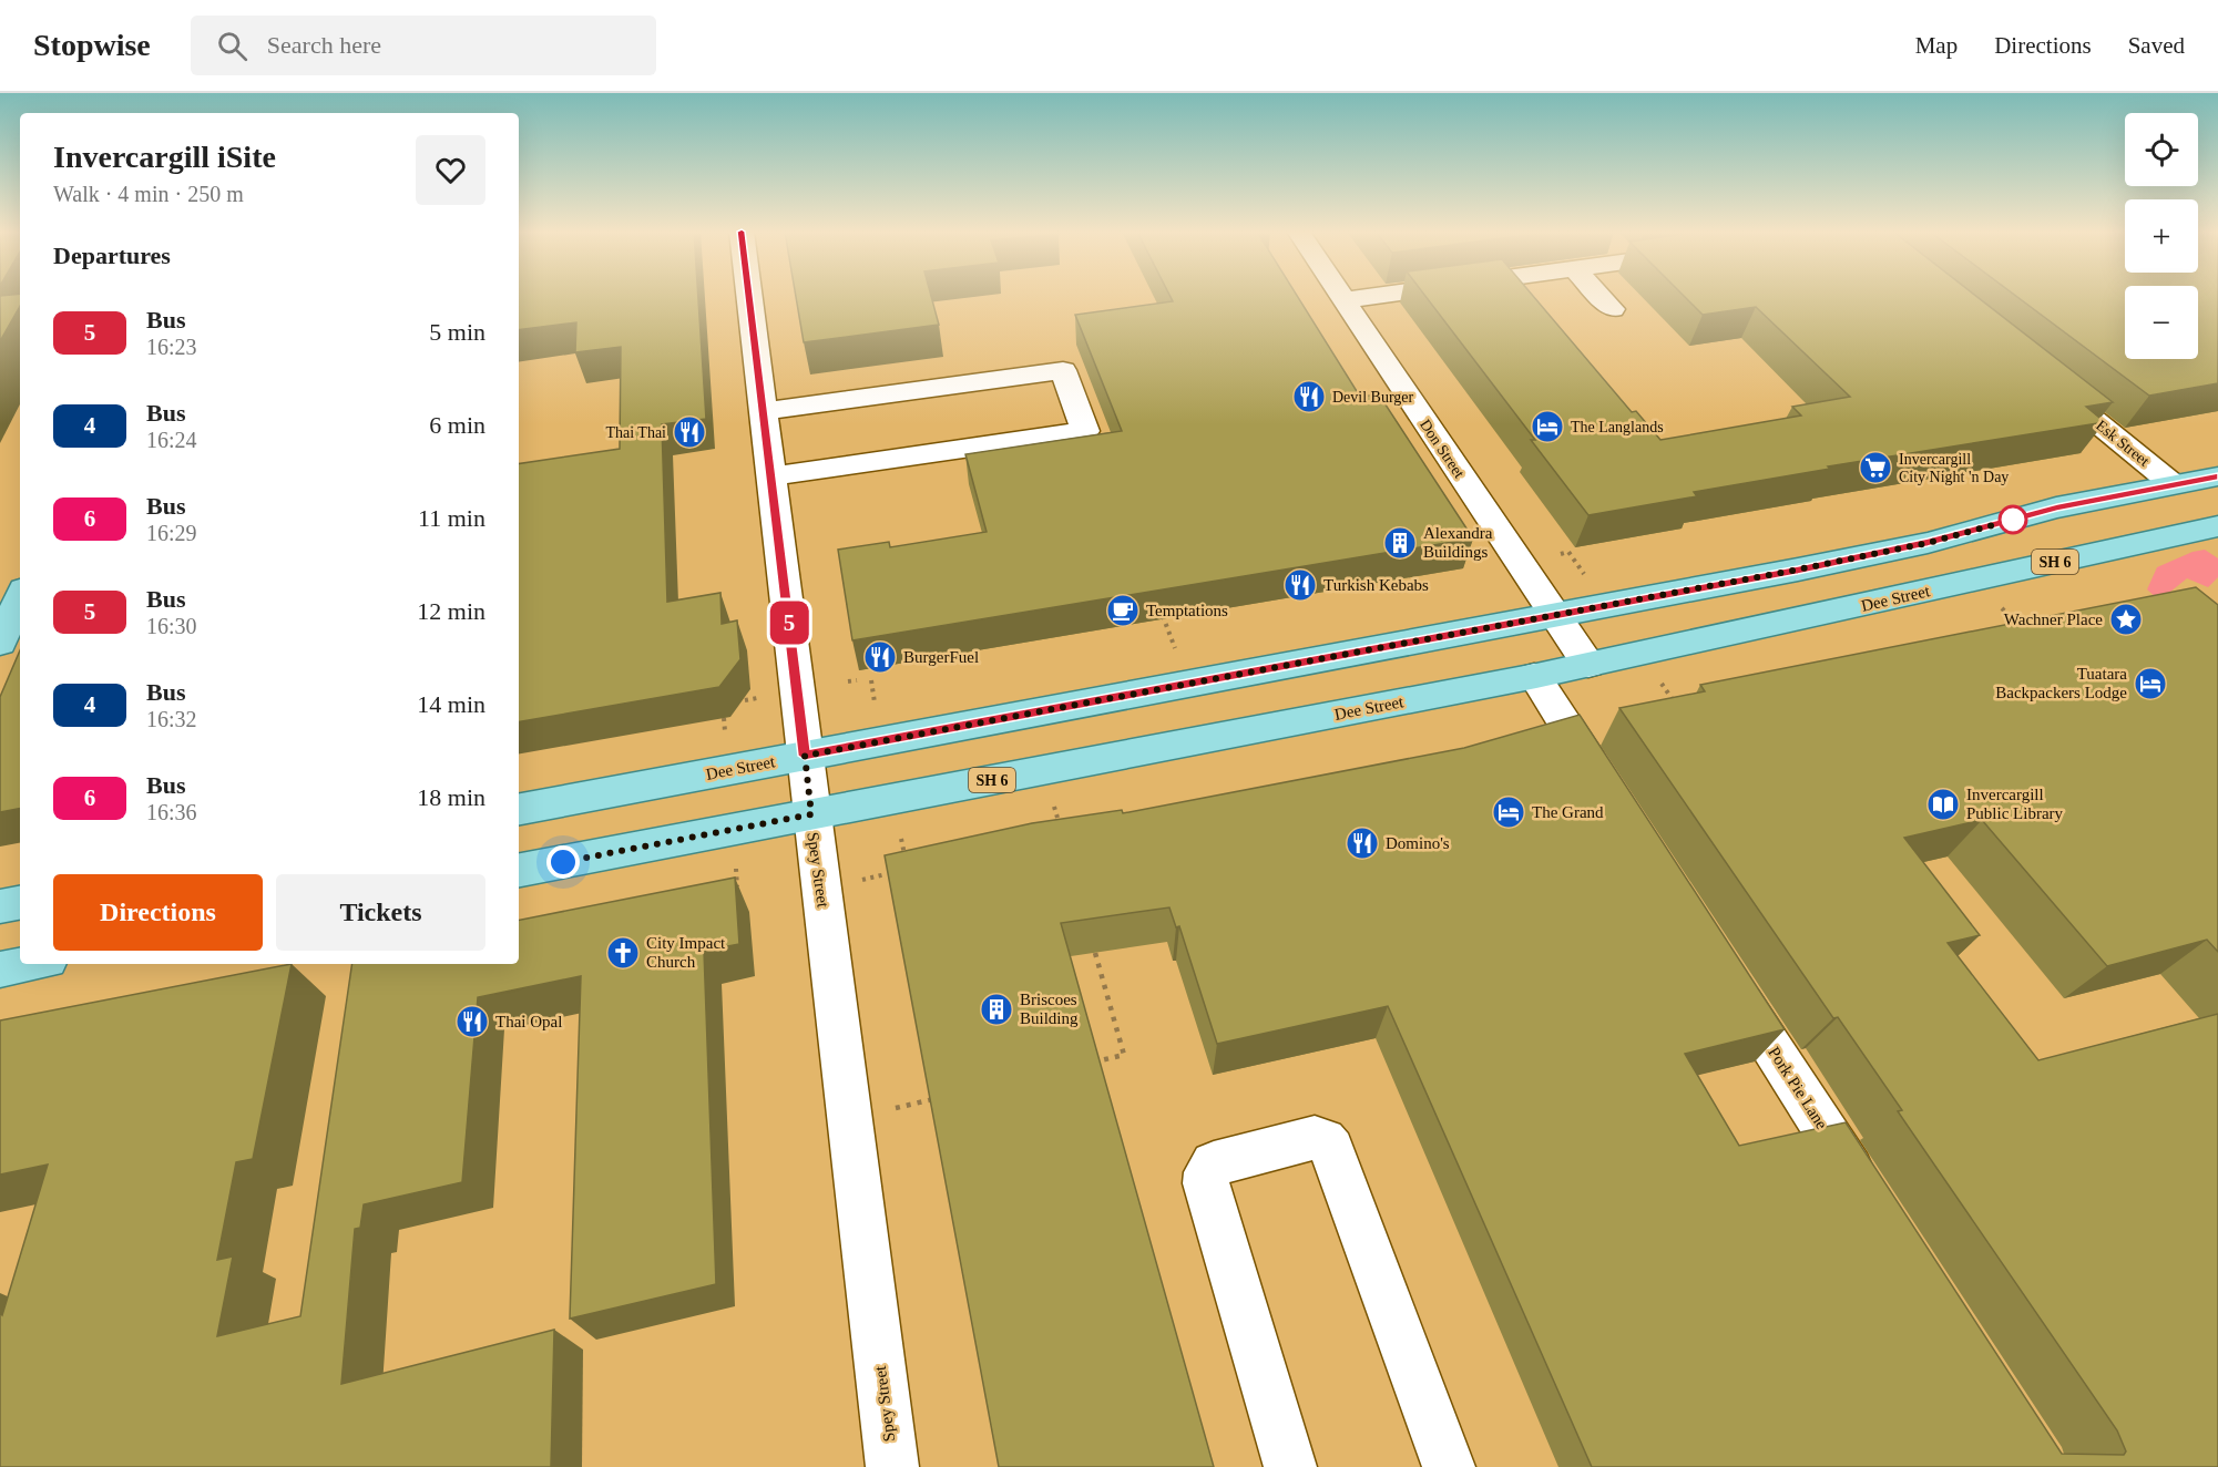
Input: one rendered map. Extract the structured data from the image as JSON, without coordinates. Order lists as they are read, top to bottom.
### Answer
{
  "streets": {
    "main road": ["SH 6", "Dee Street"],
    "street": [
      "Esk Street",
      "Don Street",
      "Spey Street",
      "Pork Pie Lane"
    ]
  },
  "crossings": [
    ["Esk Street", "Dee Street"],
    ["Don Street", "Dee Street"],
    ["Dee Street", "Spey Street"]
  ],
  "places": {
    "restaurant": [
      "Devil Burger",
      "Thai Thai",
      "Turkish Kebabs",
      "BurgerFuel",
      "Domino's",
      "Thai Opal"
    ],
    "hotel": ["The Langlands", "Tuatara Backpackers Lodge", "The Grand"],
    "supermarket": ["Invercargill City Night 'n Day"],
    "building": ["Alexandra Buildings", "Briscoes Building"],
    "cafe": ["Temptations"],
    "place": ["Wachner Place"],
    "library": ["Invercargill Public Library"],
    "church": ["City Impact Church"]
  },
  "lines": ["bus line 5"],
  "page": {
    "header": "Stopwise",
    "search": "Search here",
    "nav": ["Map", "Directions", "Saved"],
    "on_map": "5",
    "map_buttons": ["+", "−"],
    "heading": [
      ["Invercargill iSite", "Walk · 4 min · 250 m"],
      "Departures"
    ],
    "list": [
      {
        "mark": "5",
        "name": "Bus",
        "note": "16:23",
        "value": "5 min"
      },
      {
        "mark": "4",
        "name": "Bus",
        "note": "16:24",
        "value": "6 min"
      },
      {
        "mark": "6",
        "name": "Bus",
        "note": "16:29",
        "value": "11 min"
      },
      {
        "mark": "5",
        "name": "Bus",
        "note": "16:30",
        "value": "12 min"
      },
      {
        "mark": "4",
        "name": "Bus",
        "note": "16:32",
        "value": "14 min"
      },
      {
        "mark": "6",
        "name": "Bus",
        "note": "16:36",
        "value": "18 min"
      }
    ],
    "buttons": ["Directions", "Tickets"]
  }
}
